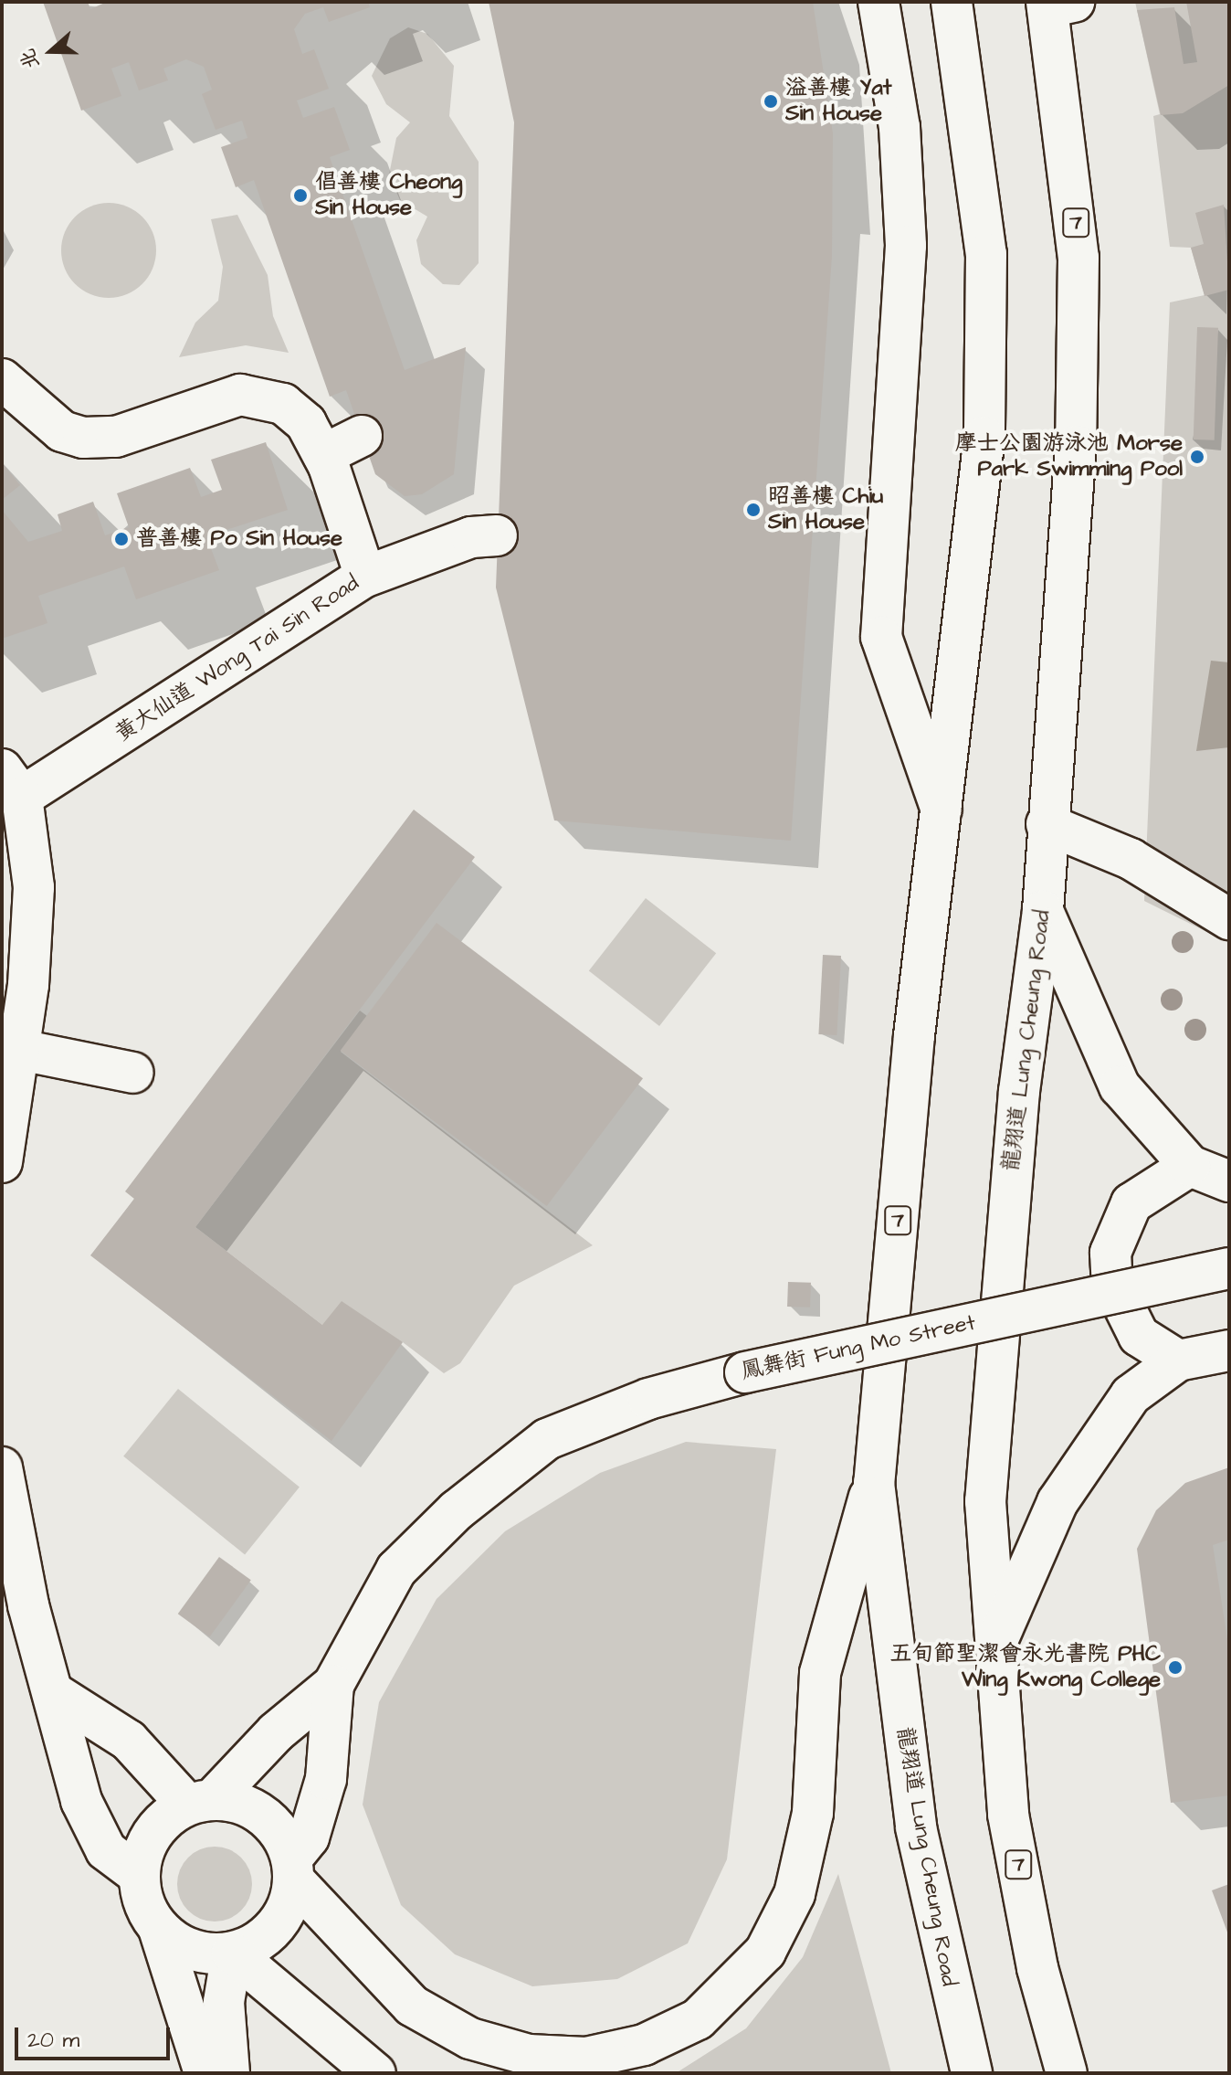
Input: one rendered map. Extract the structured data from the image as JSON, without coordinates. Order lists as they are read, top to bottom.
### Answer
{
  "streets": {
    "main road": [
      "7",
      "黃大仙道 Wong Tai Sin Road",
      "龍翔道 Lung Cheung Road",
      "鳳舞街 Fung Mo Street"
    ]
  },
  "places": [
    "溢善樓 Yat Sin House",
    "倡善樓 Cheong Sin House",
    "摩士公園游泳池 Morse Park Swimming Pool",
    "昭善樓 Chiu Sin House",
    "普善樓 Po Sin House",
    "五旬節聖潔會永光書院 PHC Wing Kwong College"
  ],
  "scale_bar": "20 m",
  "north": "left"
}
